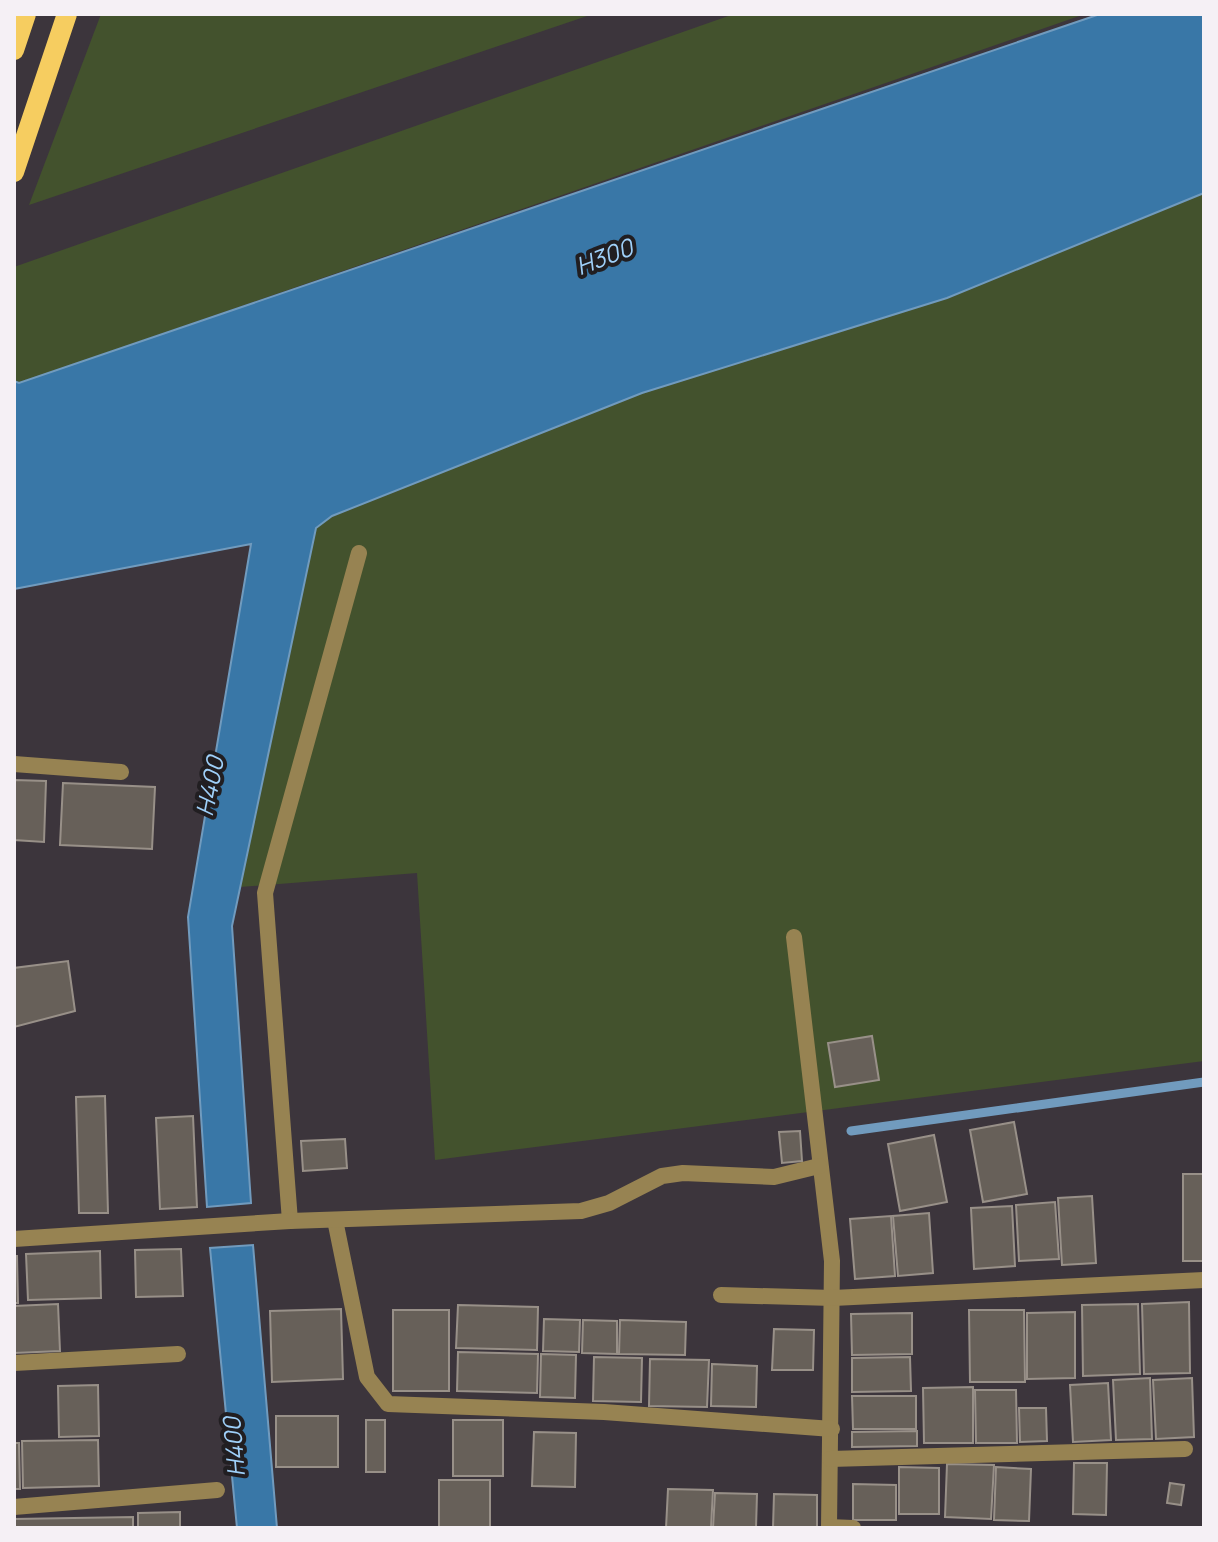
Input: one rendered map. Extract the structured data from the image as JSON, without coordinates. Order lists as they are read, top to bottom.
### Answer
{
  "water": ["H300", "H400"]
}
